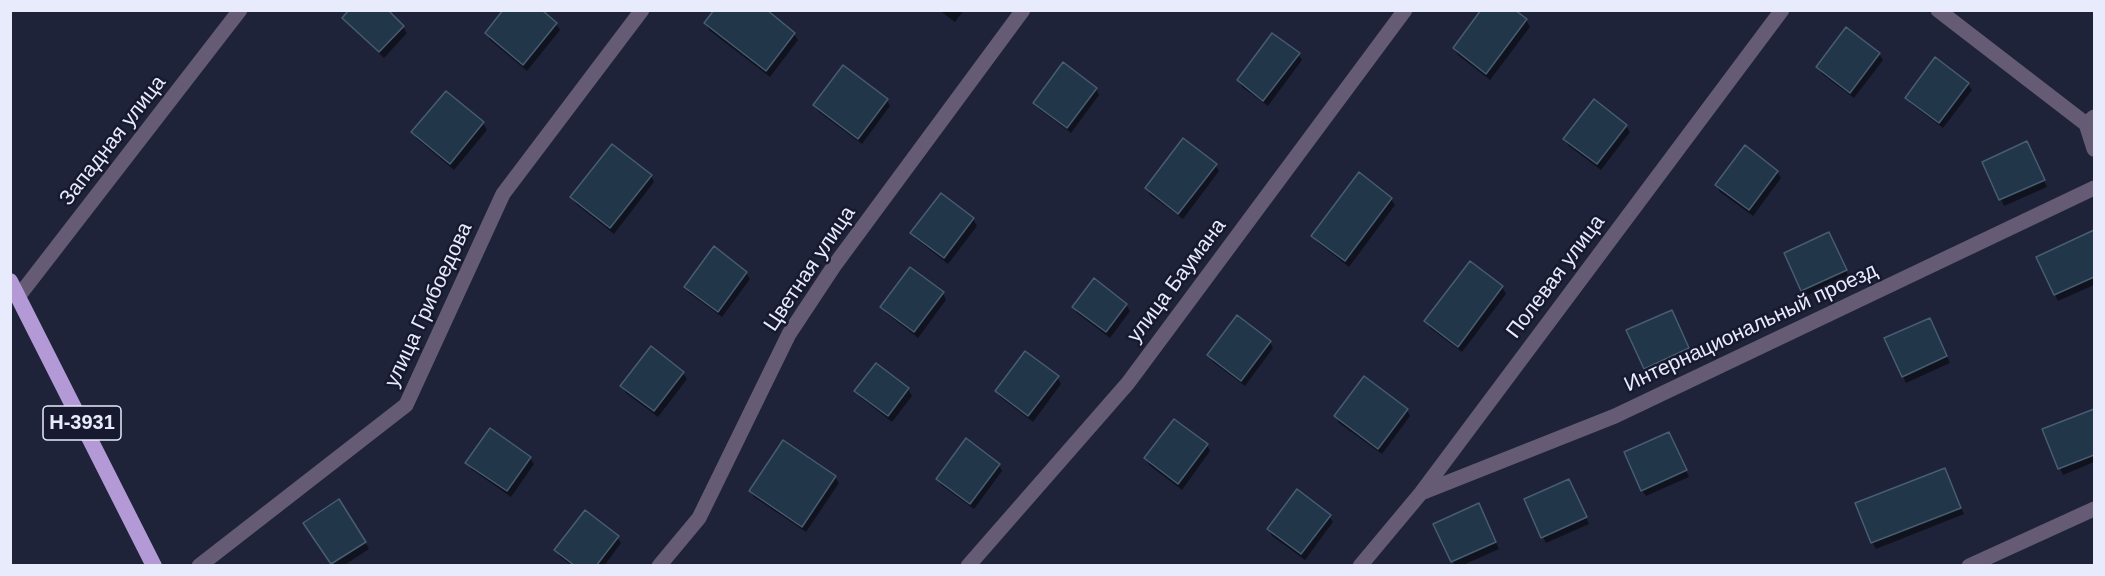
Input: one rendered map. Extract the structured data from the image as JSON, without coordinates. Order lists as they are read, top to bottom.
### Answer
{
  "streets": {
    "highway": ["Н-3931"],
    "street": [
      "Западная улица",
      "Цветная улица",
      "Полевая улица",
      "улица Баумана",
      "улица Грибоедова",
      "Интернациональный проезд"
    ]
  },
  "crossings": [
    ["Западная улица", "Н-3931"],
    ["Полевая улица", "Интернациональный проезд"]
  ]
}
